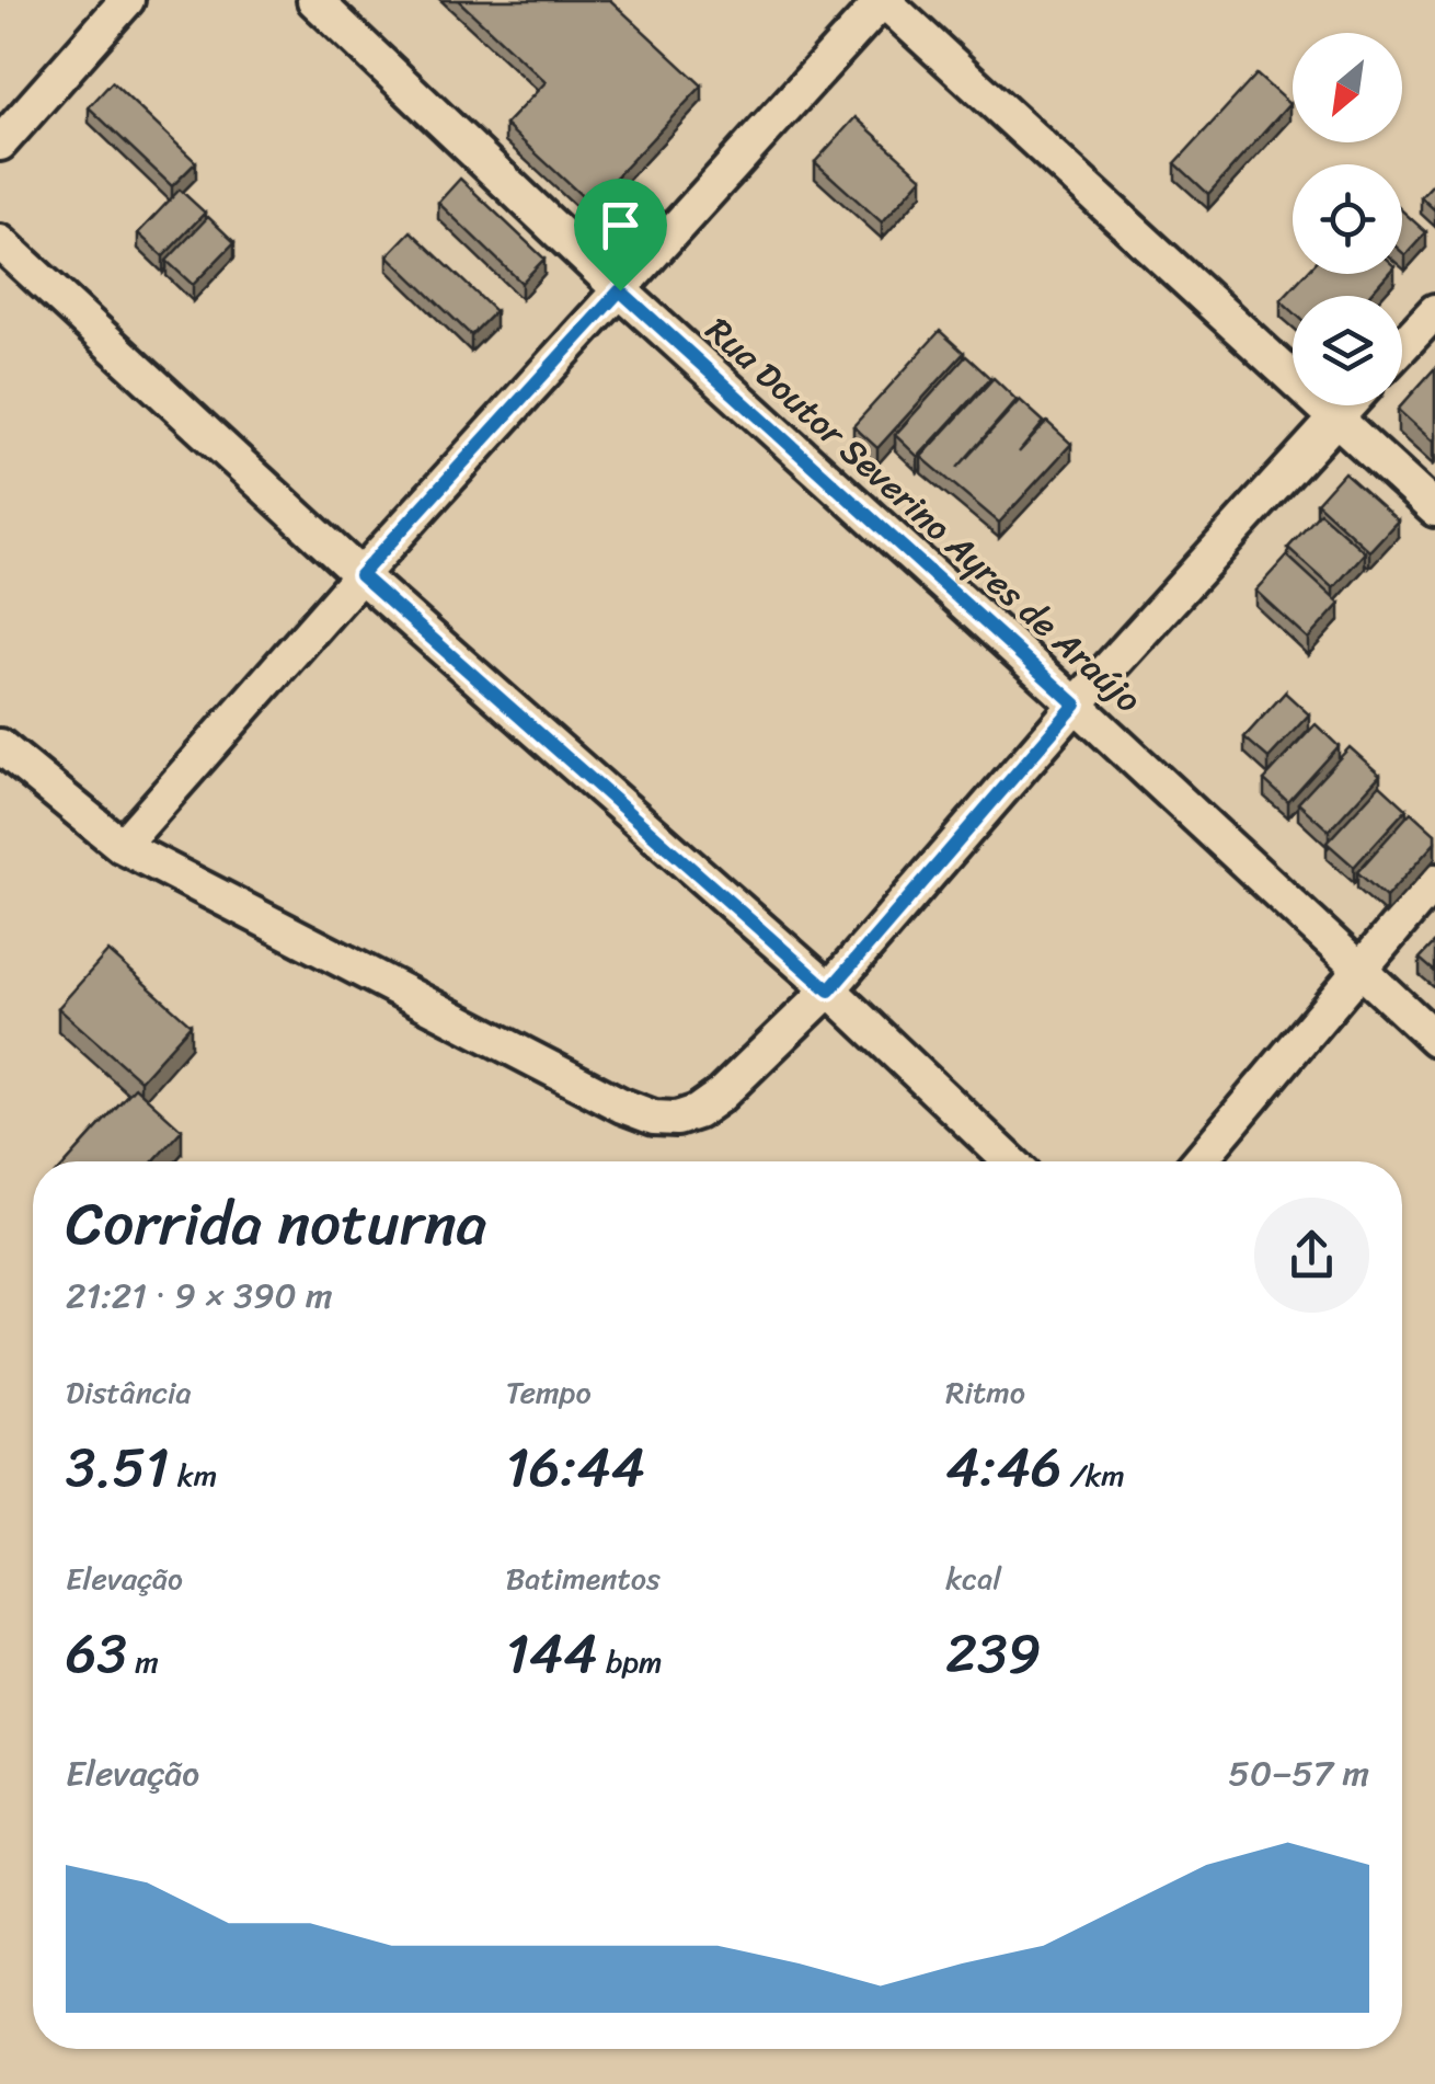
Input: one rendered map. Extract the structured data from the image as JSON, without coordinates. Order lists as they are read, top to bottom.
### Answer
{
  "streets": {
    "street": ["Rua Doutor Severino Ayres de Araújo"]
  },
  "north": "bottom left",
  "page": {
    "heading": ["Corrida noturna", "21:21 · 9 × 390 m"],
    "stats": [
      ["Distância", "3.51 km"],
      ["Tempo", "16:44"],
      ["Ritmo", "4:46 /km"],
      ["Elevação", "63 m"],
      ["Batimentos", "144 bpm"],
      ["kcal", "239"]
    ],
    "chart": ["Elevação", "50–57 m"]
  }
}
